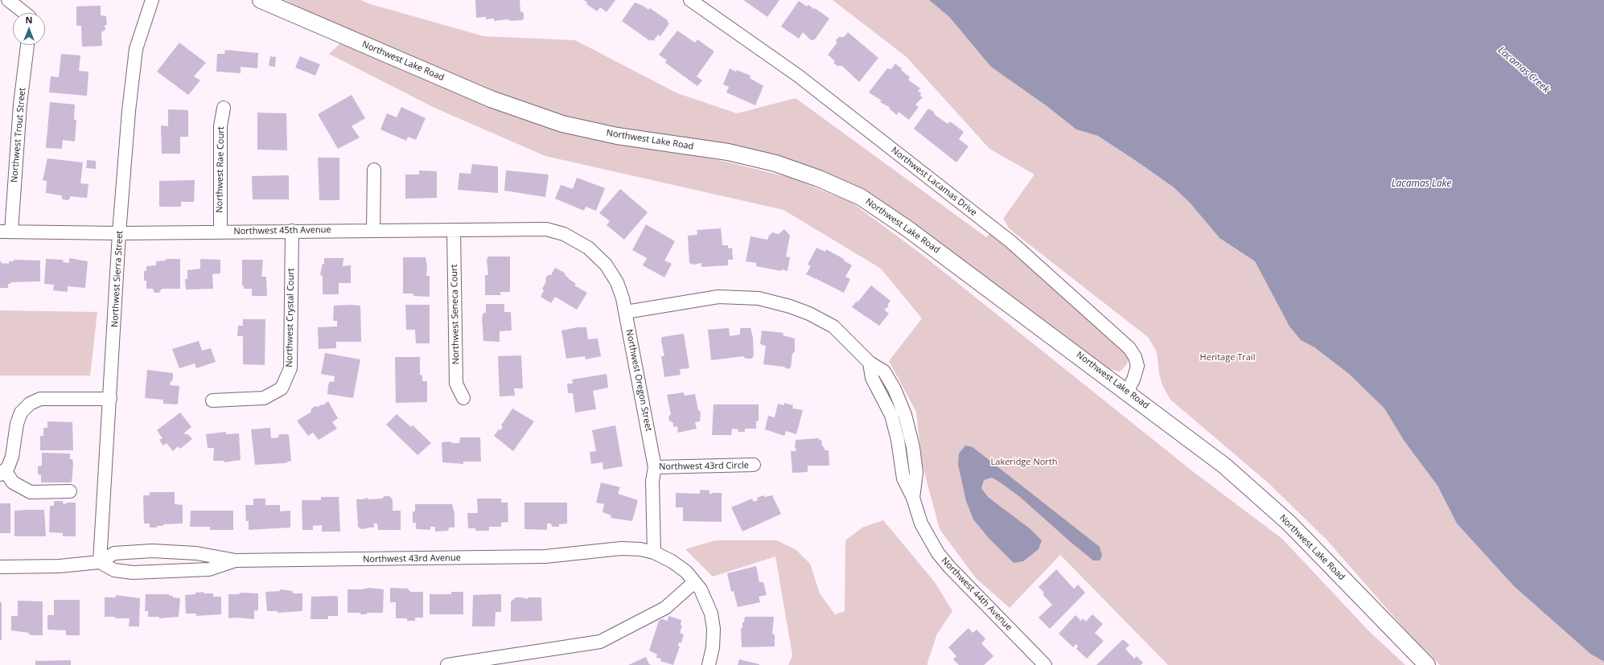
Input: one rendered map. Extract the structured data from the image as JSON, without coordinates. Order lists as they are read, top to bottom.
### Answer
{
  "streets": {
    "main road": ["Northwest Lake Road"],
    "street": [
      "Northwest Trout Street",
      "Northwest Rae Court",
      "Northwest Lacamas Drive",
      "Northwest 45th Avenue",
      "Northwest Sierra Street",
      "Northwest Seneca Court",
      "Northwest Crystal Court",
      "Northwest Oregon Street",
      "Northwest 43rd Circle",
      "Northwest 43rd Avenue",
      "Northwest 44th Avenue"
    ]
  },
  "crossings": [
    ["Northwest Lake Road", "Northwest Lacamas Drive"],
    ["Northwest Trout Street", "Northwest 45th Avenue"],
    ["Northwest Rae Court", "Northwest 45th Avenue"],
    ["Northwest 45th Avenue", "Northwest Sierra Street"],
    ["Northwest 45th Avenue", "Northwest Seneca Court"],
    ["Northwest 45th Avenue", "Northwest Crystal Court"],
    ["Northwest 45th Avenue", "Northwest Oregon Street"],
    ["Northwest Sierra Street", "Northwest 43rd Avenue"],
    ["Northwest Oregon Street", "Northwest 43rd Circle"],
    ["Northwest Oregon Street", "Northwest 43rd Avenue"],
    ["Northwest Oregon Street", "Northwest 44th Avenue"]
  ],
  "water": ["Lacamas Creek", "Lacamas Lake"],
  "parks": ["Heritage Trail", "Lakeridge North"],
  "north": "top"
}
